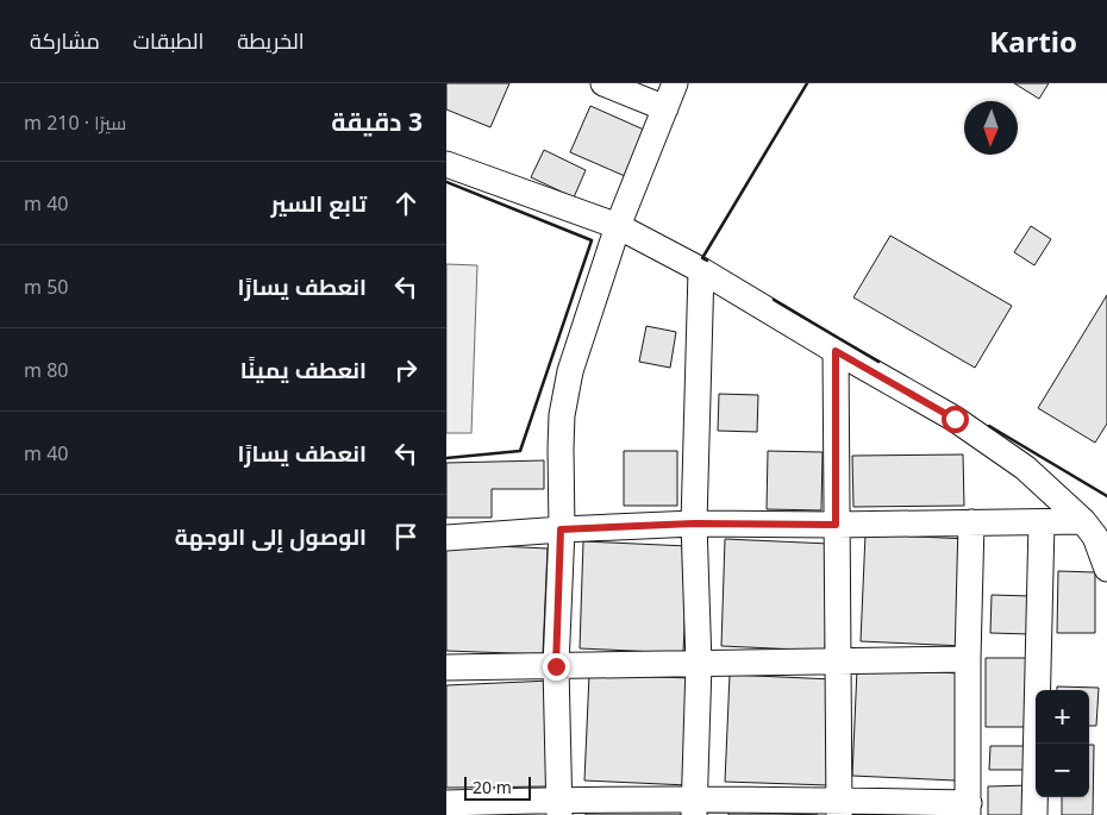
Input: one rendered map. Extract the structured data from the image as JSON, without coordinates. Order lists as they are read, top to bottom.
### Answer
{
  "scale_bar": "20 m",
  "north": "bottom",
  "page": {
    "header": "Kartio",
    "nav": ["الخريطة", "الطبقات", "مشاركة"],
    "heading": ["3 دقيقة", "سيرًا · 210 m"],
    "list": [
      ["تابع السير", "40 m"],
      ["انعطف يسارًا", "50 m"],
      ["انعطف يمينًا", "80 m"],
      ["انعطف يسارًا", "40 m"],
      "الوصول إلى الوجهة"
    ],
    "map_buttons": ["+", "−"],
    "scale": "20 m"
  }
}
